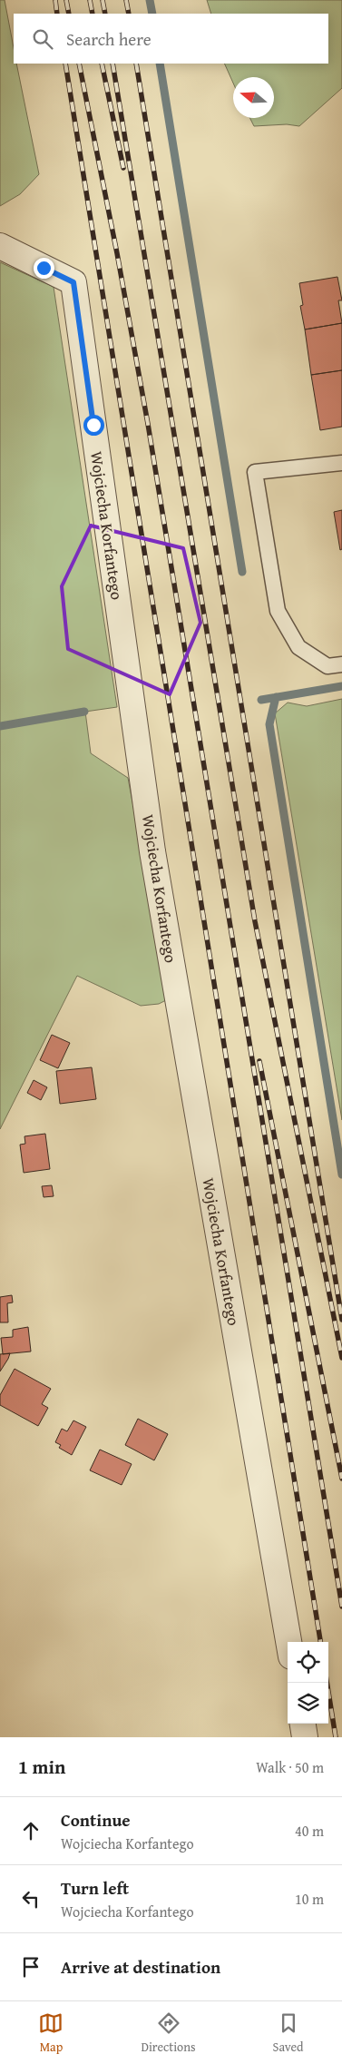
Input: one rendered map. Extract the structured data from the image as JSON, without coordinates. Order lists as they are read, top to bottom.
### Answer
{
  "streets": {
    "street": ["Wojciecha Korfantego"]
  },
  "north": "left",
  "page": {
    "search": "Search here",
    "heading": ["1 min", "Walk · 50 m"],
    "list": [
      ["Continue", "Wojciecha Korfantego", "40 m"],
      ["Turn left", "Wojciecha Korfantego", "10 m"],
      "Arrive at destination"
    ],
    "nav": ["Map", "Directions", "Saved"]
  }
}
